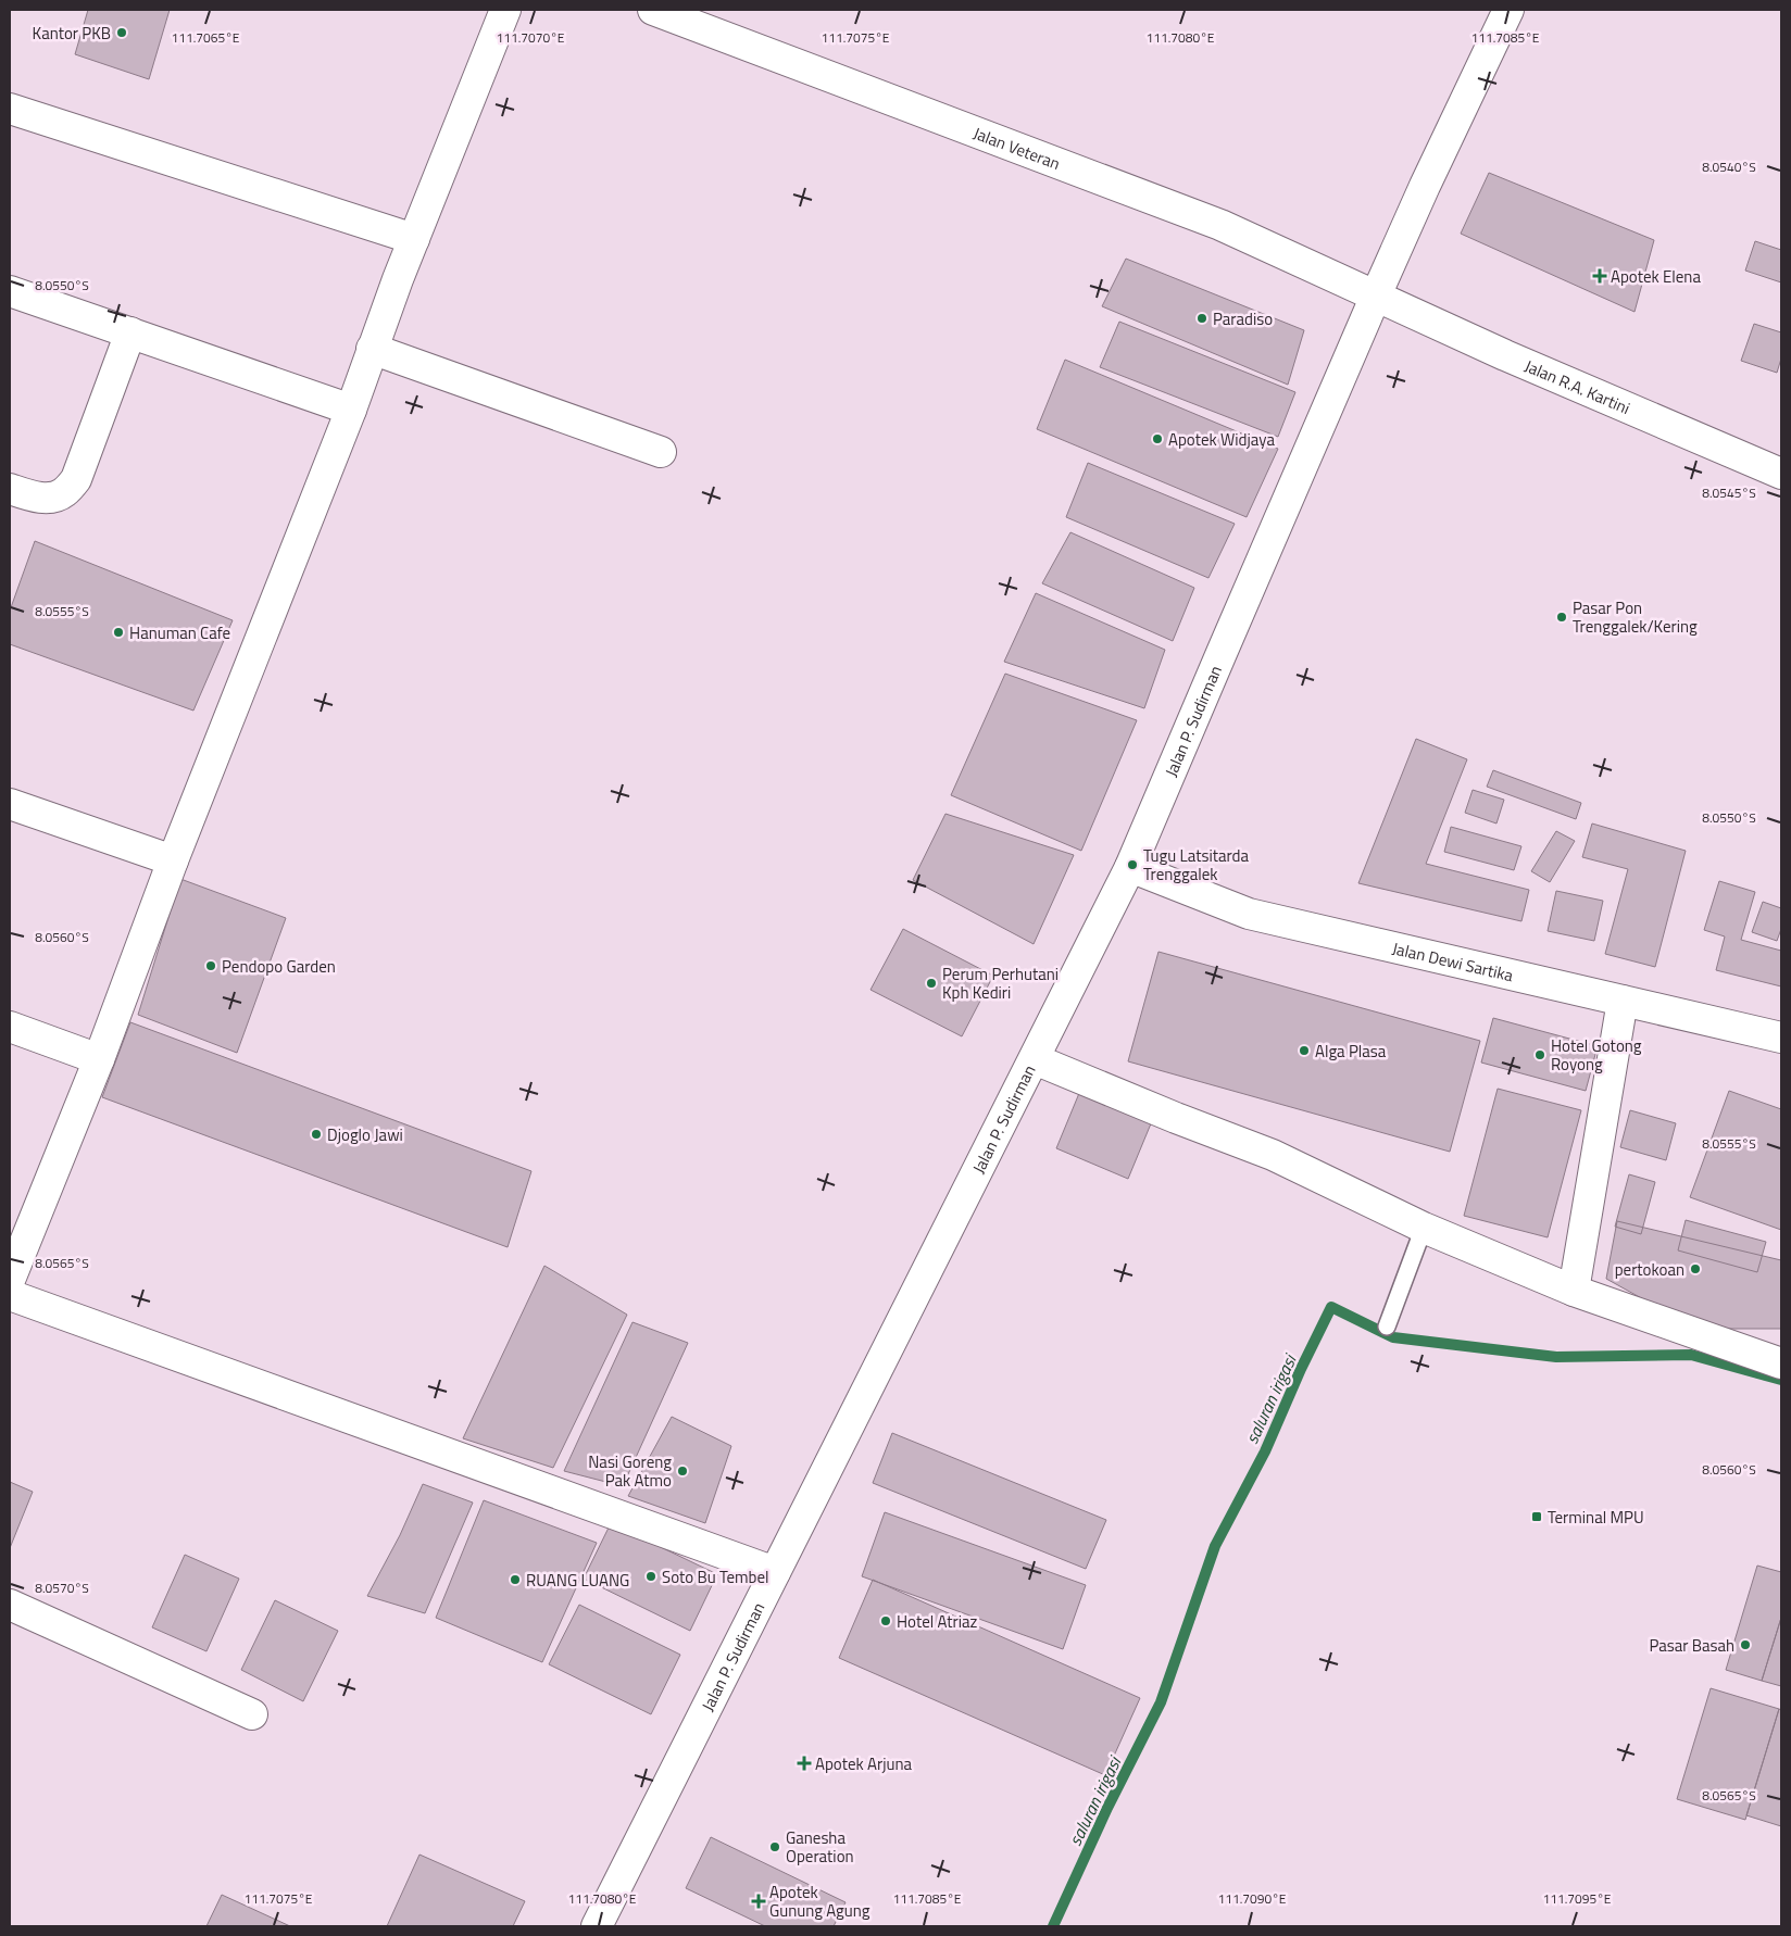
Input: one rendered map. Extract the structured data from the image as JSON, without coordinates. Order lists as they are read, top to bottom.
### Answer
{
  "streets": {
    "main road": [
      "Jalan Veteran",
      "Jalan R.A. Kartini",
      "Jalan P. Sudirman",
      "Jalan Dewi Sartika"
    ]
  },
  "crossings": [
    ["Jalan Veteran", "Jalan R.A. Kartini"],
    ["Jalan Veteran", "Jalan P. Sudirman"],
    ["Jalan R.A. Kartini", "Jalan P. Sudirman"],
    ["Jalan P. Sudirman", "Jalan Dewi Sartika"]
  ],
  "water": ["saluran irigasi"],
  "places": {
    "other": [
      "Kantor PKB",
      "Paradiso",
      "Apotek Widjaya",
      "Pasar Pon Trenggalek/Kering",
      "Hanuman Cafe",
      "Tugu Latsitarda Trenggalek",
      "Pendopo Garden",
      "Perum Perhutani Kph Kediri",
      "Alga Plasa",
      "Hotel Gotong Royong",
      "Djoglo Jawi",
      "pertokoan",
      "Nasi Goreng Pak Atmo",
      "Soto Bu Tembel",
      "RUANG LUANG",
      "Hotel Atriaz",
      "Pasar Basah",
      "Ganesha Operation"
    ],
    "health": ["Apotek Elena", "Apotek Arjuna", "Apotek Gunung Agung"],
    "transit": ["Terminal MPU"]
  },
  "coordinates": [
    "111.7065°E",
    "111.7070°E",
    "111.7075°E",
    "111.7080°E",
    "111.7085°E",
    "8.0540°S",
    "8.0550°S",
    "8.0545°S",
    "8.0555°S",
    "8.0560°S",
    "8.0565°S",
    "8.0570°S",
    "111.7090°E",
    "111.7095°E"
  ]
}
